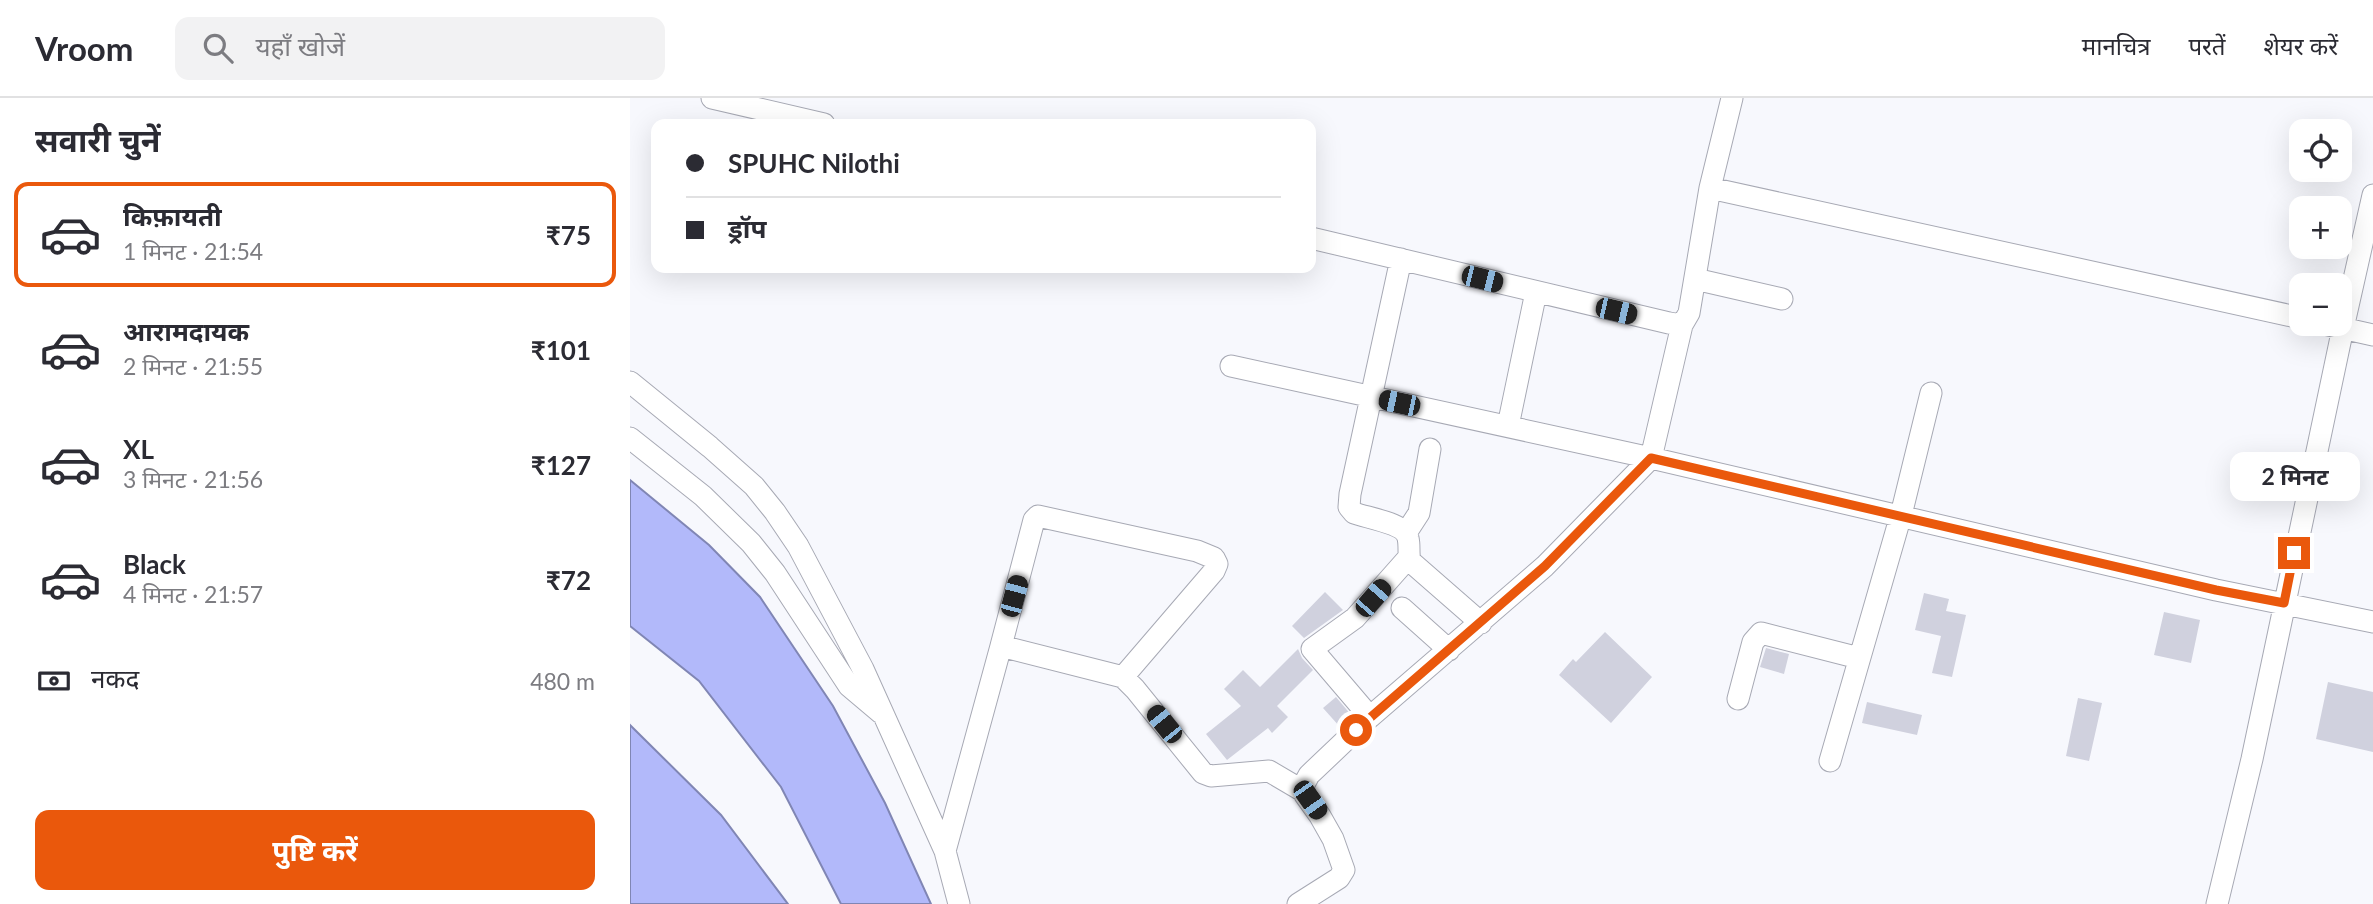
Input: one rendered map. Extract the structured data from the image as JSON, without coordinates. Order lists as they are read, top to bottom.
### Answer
{
  "page": {
    "header": "Vroom",
    "search": "यहाँ खोजें",
    "nav": ["मानचित्र", "परतें", "शेयर करें"],
    "heading": "सवारी चुनें",
    "map_buttons": ["+", "−"],
    "banner": ["SPUHC Nilothi", "ड्रॉप"],
    "list": [
      {
        "name": "किफ़ायती",
        "note": "1 मिनट · 21:54",
        "value": "₹75"
      },
      {
        "name": "आरामदायक",
        "note": "2 मिनट · 21:55",
        "value": "₹101"
      },
      {
        "name": "XL",
        "note": "3 मिनट · 21:56",
        "value": "₹127"
      },
      {
        "name": "Black",
        "note": "4 मिनट · 21:57",
        "value": "₹72"
      }
    ],
    "bubble": "2 मिनट",
    "pay": ["नकद", "480 m"],
    "buttons": "पुष्टि करें"
  }
}
